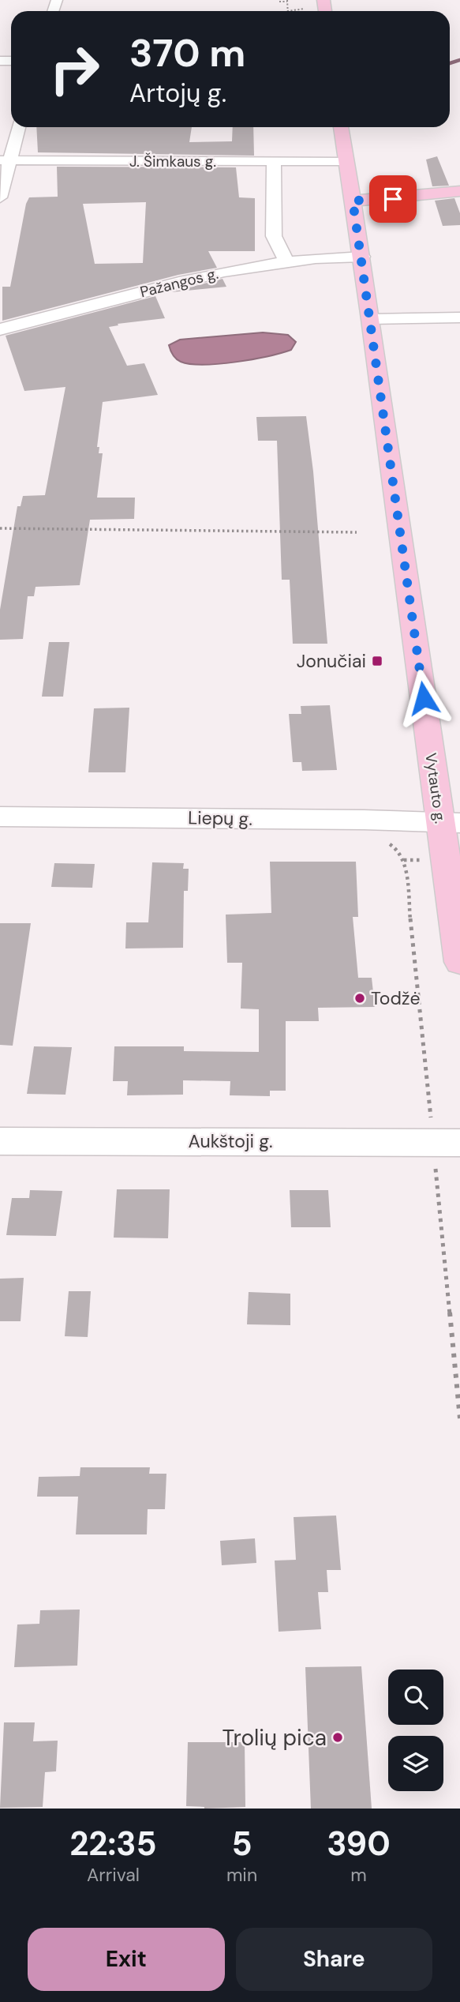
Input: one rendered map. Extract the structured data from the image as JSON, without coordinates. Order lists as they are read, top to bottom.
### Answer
{
  "streets": {
    "main road": ["Vytauto g."],
    "street": [
      "J. Šimkaus g.",
      "Pažangos g.",
      "Liepų g.",
      "Aukštoji g."
    ]
  },
  "crossings": [
    ["J. Šimkaus g.", "Vytauto g."],
    ["Pažangos g.", "Vytauto g."],
    ["Vytauto g.", "Liepų g."]
  ],
  "places": {
    "transit": ["Jonučiai"],
    "other": ["Todžė", "Trolių pica"]
  },
  "page": {
    "turn": ["370 m", "Artojų g."],
    "eta": [
      "22:35",
      "Arrival",
      "5",
      "min",
      "390",
      "m"
    ],
    "buttons": ["Exit", "Share"]
  }
}
